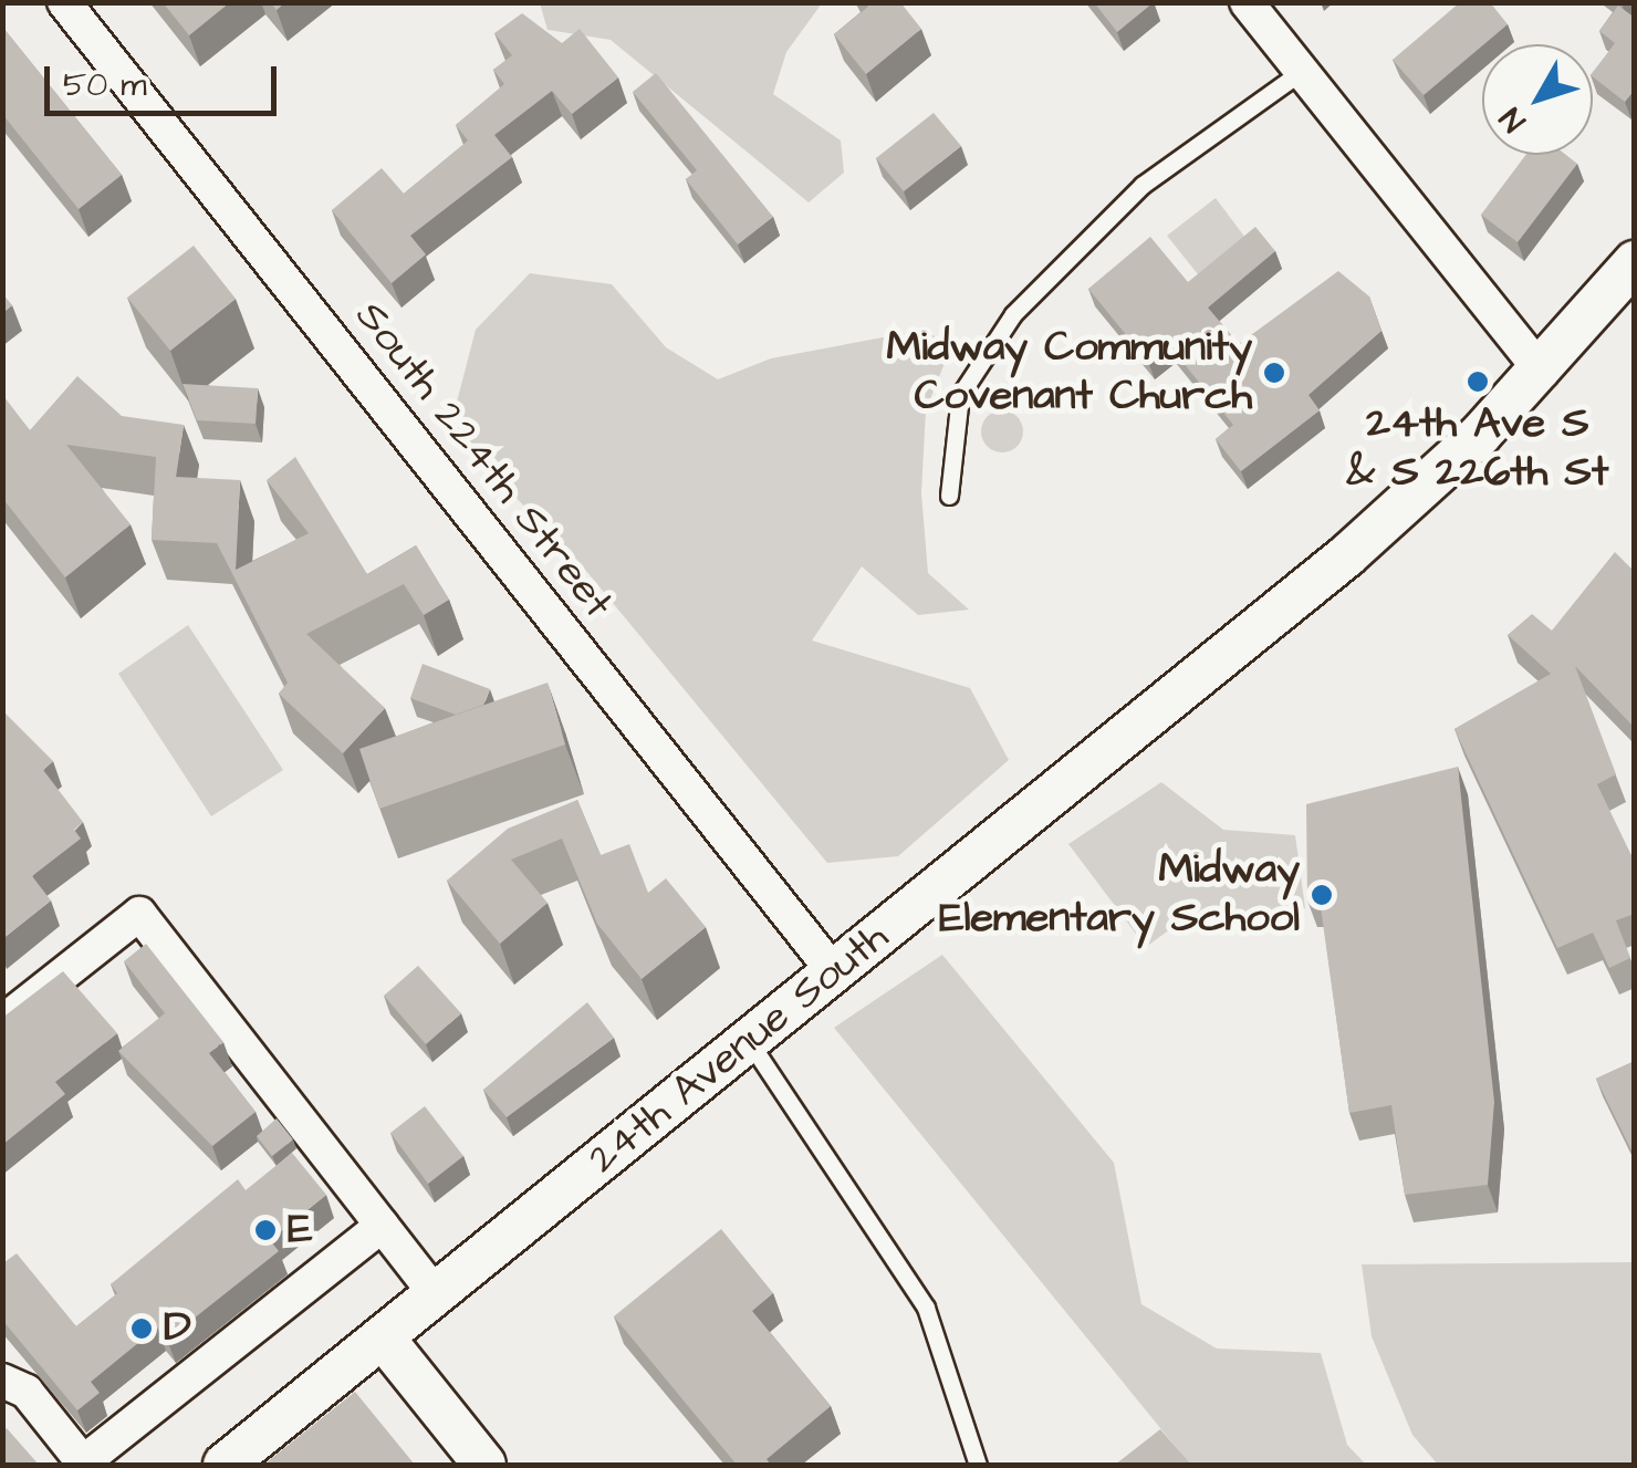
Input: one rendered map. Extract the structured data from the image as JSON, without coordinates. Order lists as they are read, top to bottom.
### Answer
{
  "streets": {
    "street": ["South 224th Street", "24th Avenue South"]
  },
  "crossings": [
    ["South 224th Street", "24th Avenue South"]
  ],
  "places": [
    "Midway Community Covenant Church",
    "24th Ave S & S 226th St",
    "Midway Elementary School",
    "E",
    "D"
  ],
  "scale_bar": "50 m",
  "north": "bottom left"
}
